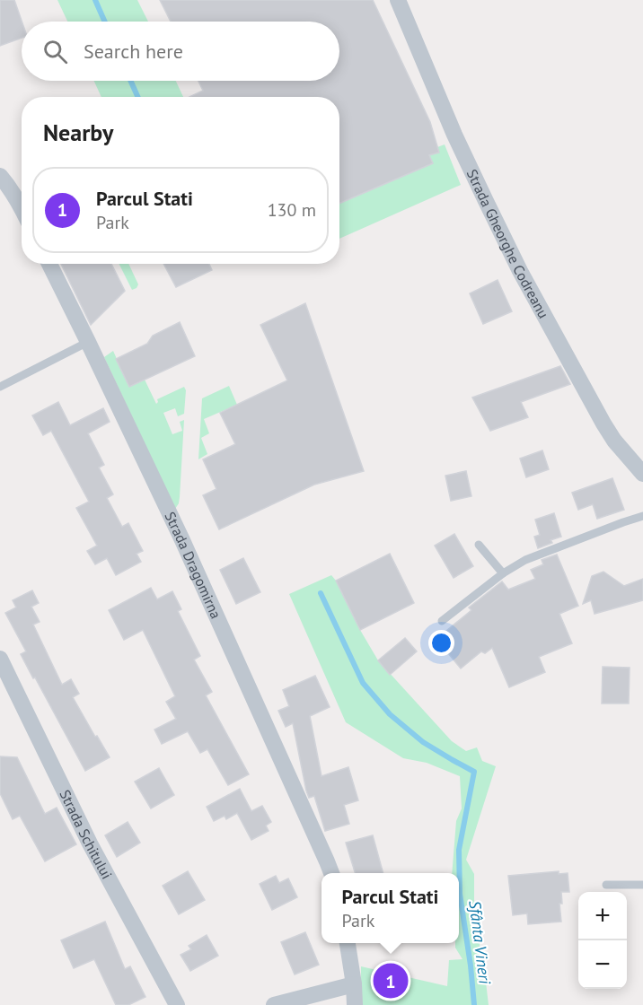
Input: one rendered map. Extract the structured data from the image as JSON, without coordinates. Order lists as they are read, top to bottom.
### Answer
{
  "streets": {
    "street": ["Strada Gheorghe Codreanu", "Strada Dragomirna", "Strada Schitului"]
  },
  "water": ["Sfânta Vineri"],
  "page": {
    "search": "Search here",
    "heading": "Nearby",
    "list": [
      {
        "mark": "1",
        "name": "Parcul Stati",
        "note": "Park",
        "value": "130 m"
      }
    ],
    "popup": ["Parcul Stati", "Park"],
    "map_buttons": ["+", "−"],
    "pins": "1"
  }
}
